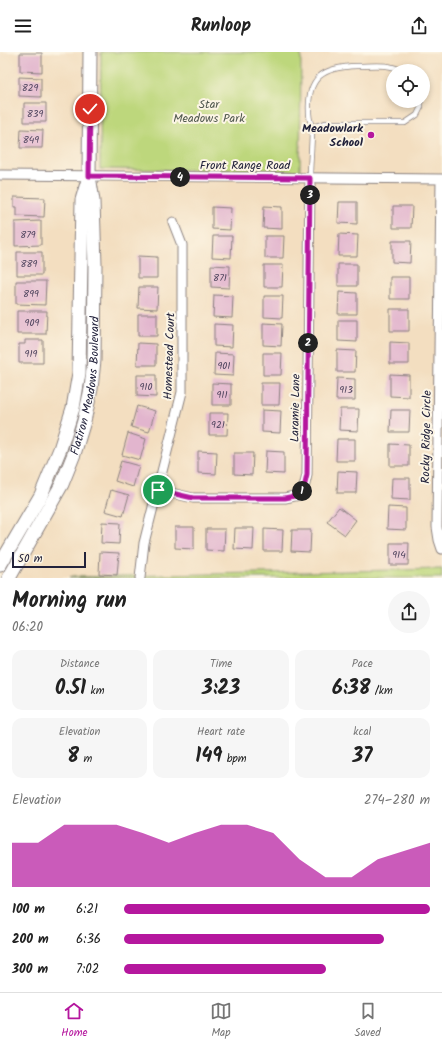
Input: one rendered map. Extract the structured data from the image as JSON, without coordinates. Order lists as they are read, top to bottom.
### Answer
{
  "streets": {
    "street": [
      "Front Range Road",
      "Homestead Court",
      "Flatiron Meadows Boulevard",
      "Laramie Lane",
      "Rocky Ridge Circle"
    ]
  },
  "crossings": [
    ["Front Range Road", "Flatiron Meadows Boulevard"],
    ["Front Range Road", "Laramie Lane"],
    ["Front Range Road", "Rocky Ridge Circle"],
    ["Homestead Court", "Laramie Lane"]
  ],
  "parks": ["Star Meadows Park"],
  "places": ["Meadowlark School"],
  "house_numbers": [
    "829",
    "839",
    "849",
    "879",
    "889",
    "871",
    "899",
    "909",
    "919",
    "901",
    "910",
    "913",
    "911",
    "921",
    "914"
  ],
  "scale_bar": "50 m",
  "page": {
    "header": "Runloop",
    "pins": [
      "4",
      "3",
      "2",
      "1"
    ],
    "scale": "50 m",
    "heading": ["Morning run", "06:20"],
    "stats": [
      ["Distance", "0.51 km"],
      ["Time", "3:23"],
      ["Pace", "6:38 /km"],
      ["Elevation", "8 m"],
      ["Heart rate", "149 bpm"],
      ["kcal", "37"]
    ],
    "chart": ["Elevation", "274–280 m"],
    "list": [
      {
        "name": "100 m",
        "note": "6:21"
      },
      {
        "name": "200 m",
        "note": "6:36"
      },
      {
        "name": "300 m",
        "note": "7:02"
      }
    ],
    "tabs": ["Home", "Map", "Saved"]
  }
}
